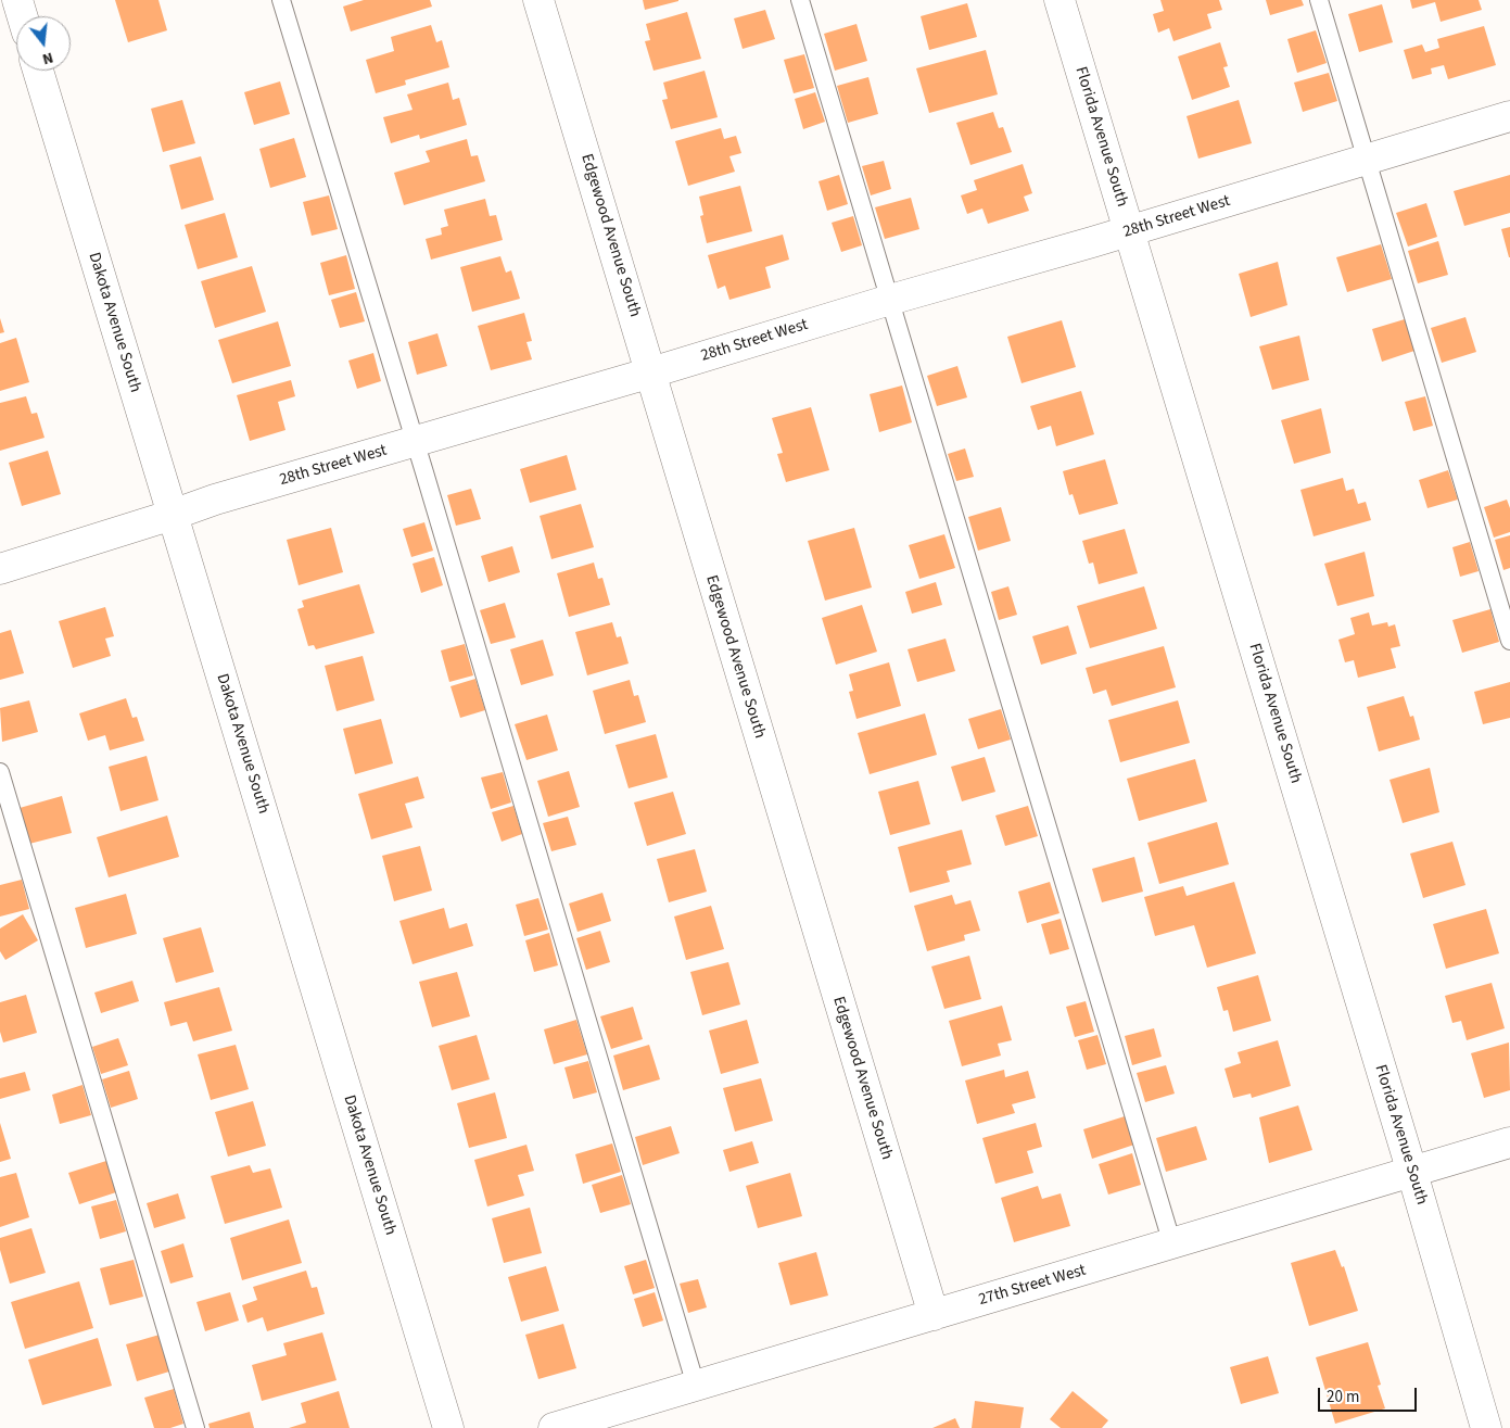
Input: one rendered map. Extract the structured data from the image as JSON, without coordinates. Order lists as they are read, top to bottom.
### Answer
{
  "streets": {
    "street": [
      "Florida Avenue South",
      "28th Street West",
      "Edgewood Avenue South",
      "Dakota Avenue South",
      "27th Street West"
    ]
  },
  "crossings": [
    ["Florida Avenue South", "28th Street West"],
    ["Florida Avenue South", "27th Street West"],
    ["28th Street West", "Edgewood Avenue South"],
    ["28th Street West", "Dakota Avenue South"],
    ["Edgewood Avenue South", "27th Street West"]
  ],
  "scale_bar": "20 m",
  "north": "bottom"
}
